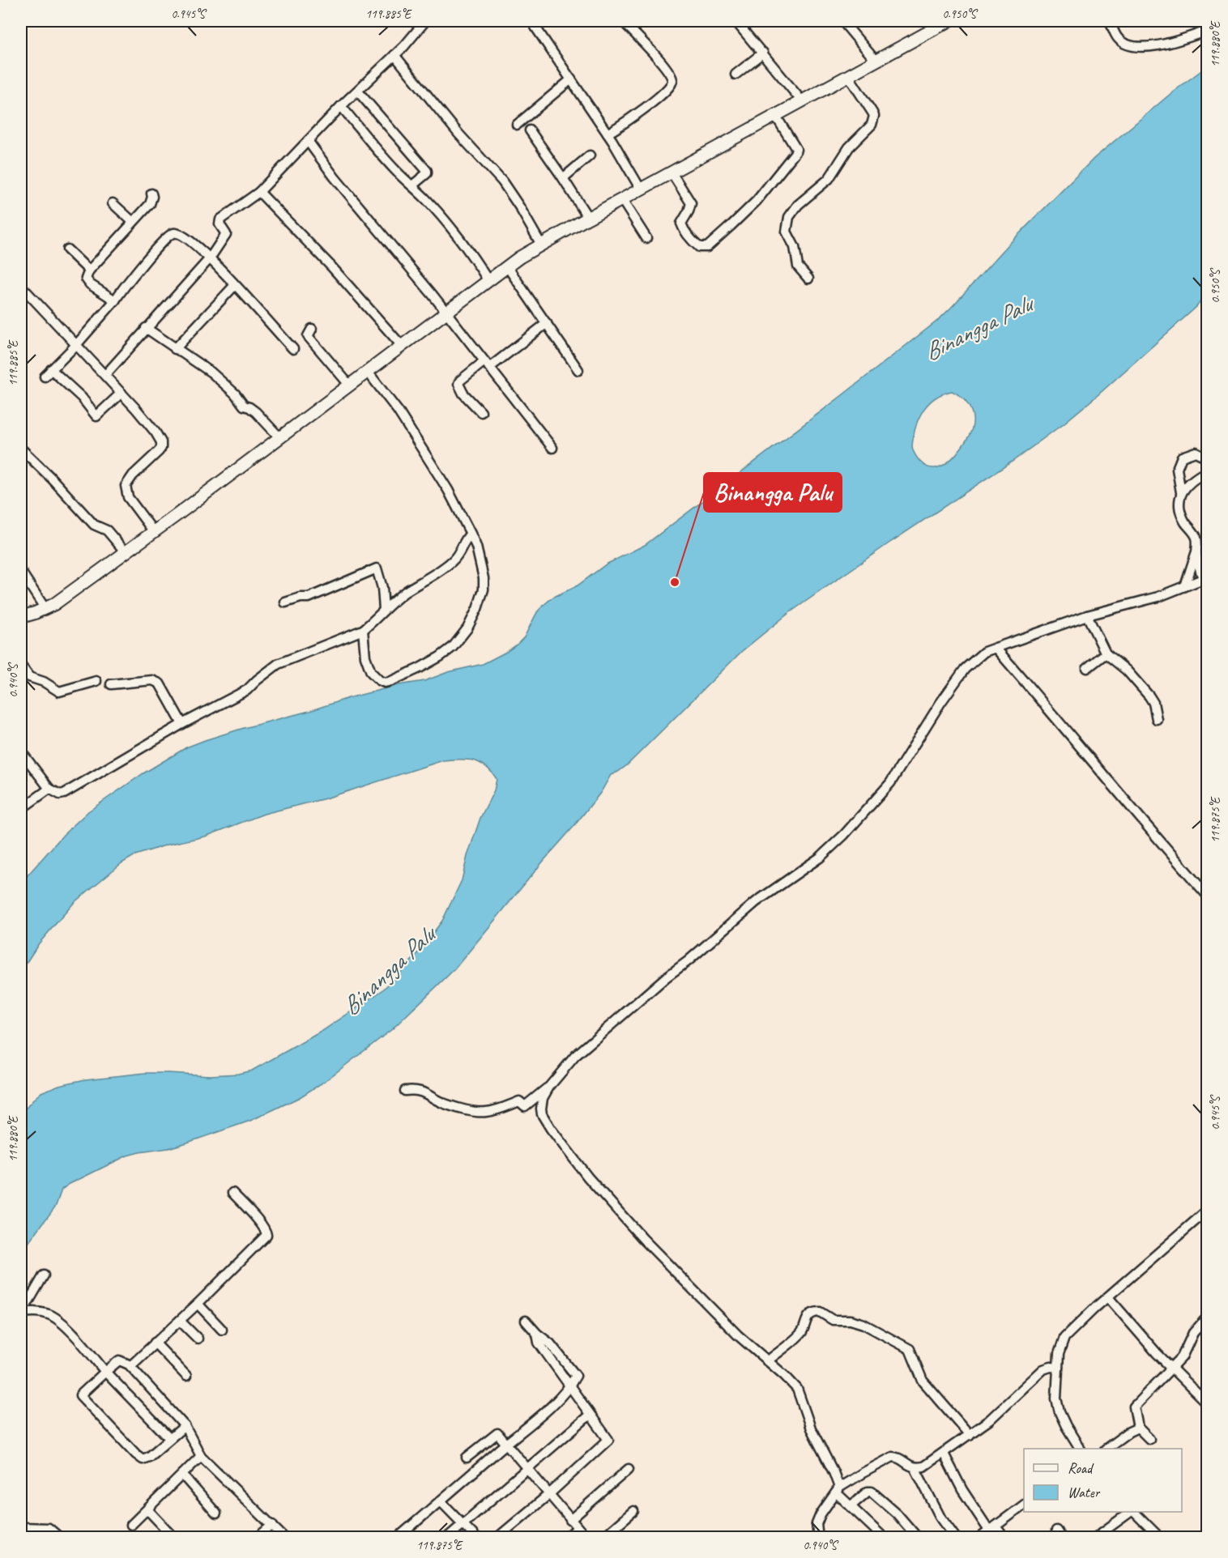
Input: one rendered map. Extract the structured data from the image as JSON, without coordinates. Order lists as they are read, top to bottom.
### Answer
{
  "water": ["Binangga Palu"],
  "places": ["Binangga Palu"],
  "legend": ["Road", "Water"],
  "coordinates": [
    "0.945°S",
    "119.885°E",
    "0.950°S",
    "119.880°E",
    "0.940°S",
    "119.875°E"
  ]
}
